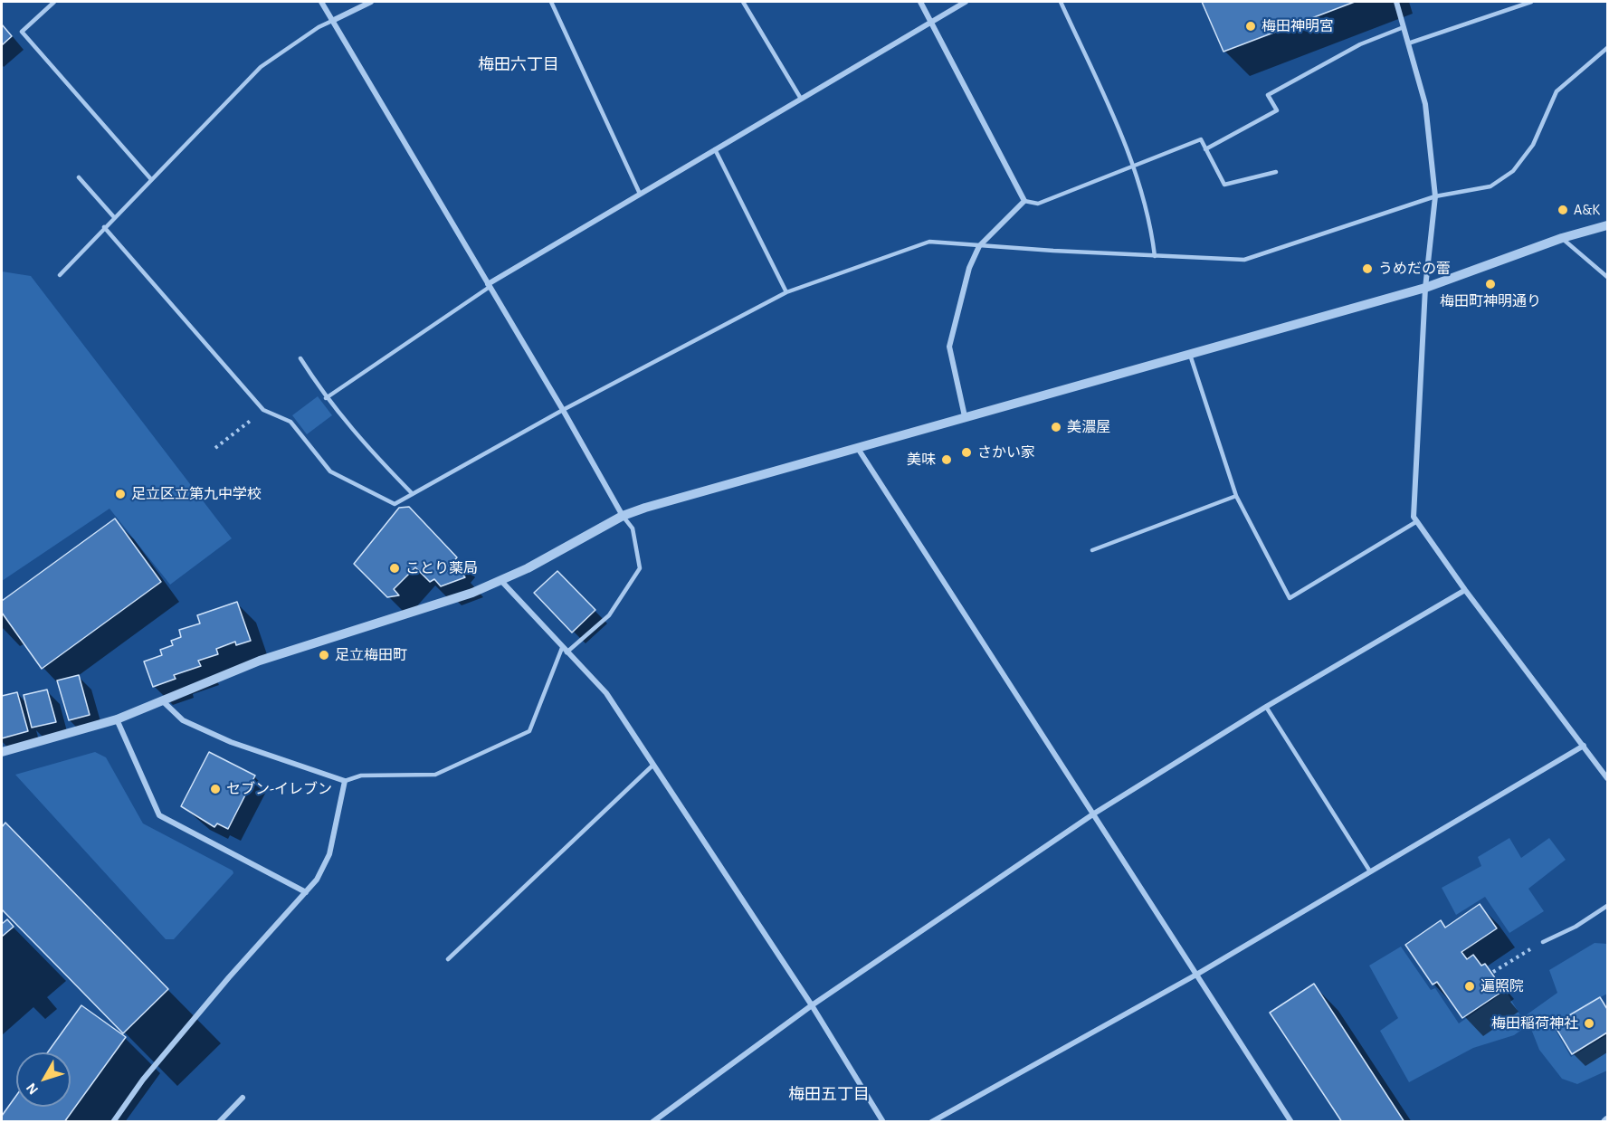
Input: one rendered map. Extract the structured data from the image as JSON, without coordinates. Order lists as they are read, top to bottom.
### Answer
{
  "districts": ["梅田六丁目", "梅田五丁目"],
  "places": [
    "梅田神明宮",
    "A&K",
    "うめだの蕾",
    "梅田町神明通り",
    "美濃屋",
    "さかい家",
    "美味",
    "足立区立第九中学校",
    "ことり薬局",
    "足立梅田町",
    "セブン-イレブン",
    "遍照院",
    "梅田稲荷神社"
  ],
  "north": "bottom left"
}
